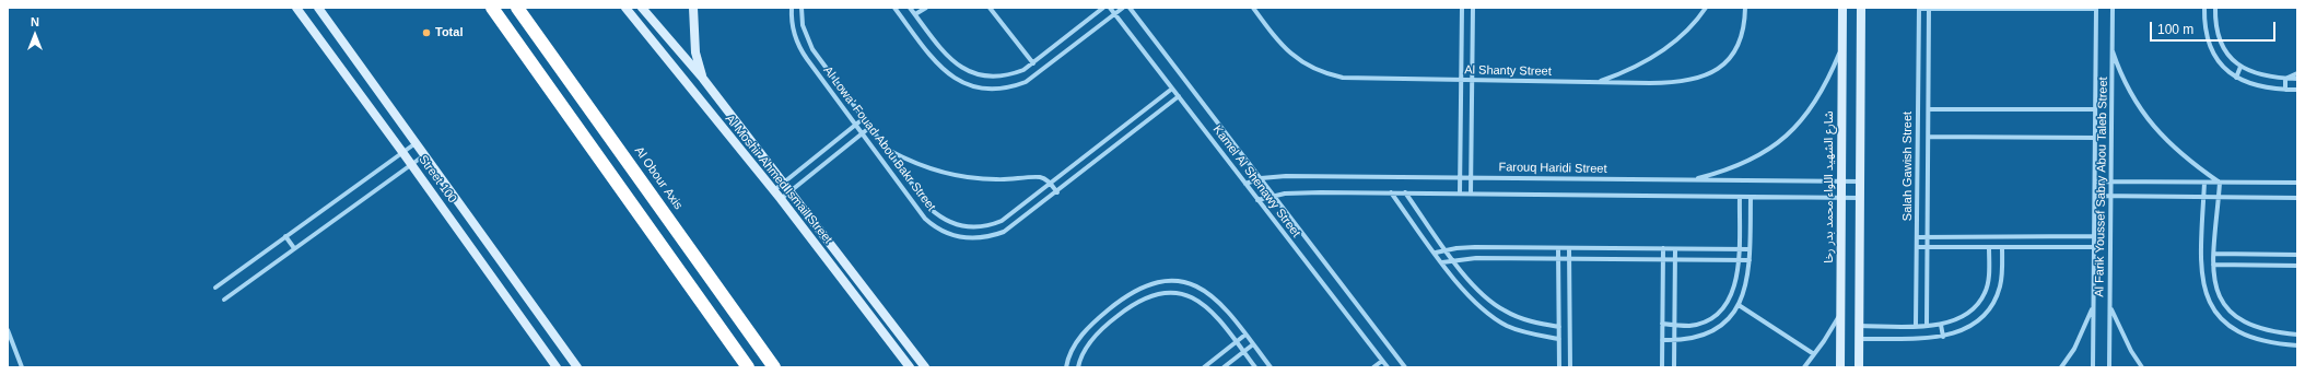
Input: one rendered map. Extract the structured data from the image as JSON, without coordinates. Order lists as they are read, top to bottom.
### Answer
{
  "streets": {
    "highway": ["Al Obour Axis"],
    "street": [
      "Al Shanty Street",
      "Al Lowa' Fouad Abou Bakr Street",
      "Salah Gawish Street",
      "Farouq Haridi Street",
      "Street 100",
      "Al Moshir Ahmed Ismail Street",
      "Kamel Al Shenawy Street",
      "شارع الشهيد اللواء محمد بدر رخا",
      "Al Farik Youssef Sabry Abou Taleb Street"
    ]
  },
  "crossings": [
    ["Al Lowa' Fouad Abou Bakr Street", "Kamel Al Shenawy Street"],
    ["Farouq Haridi Street", "Kamel Al Shenawy Street"],
    ["Farouq Haridi Street", "شارع الشهيد اللواء محمد بدر رخا"]
  ],
  "places": ["Total"],
  "scale_bar": "100 m",
  "north": "top"
}
